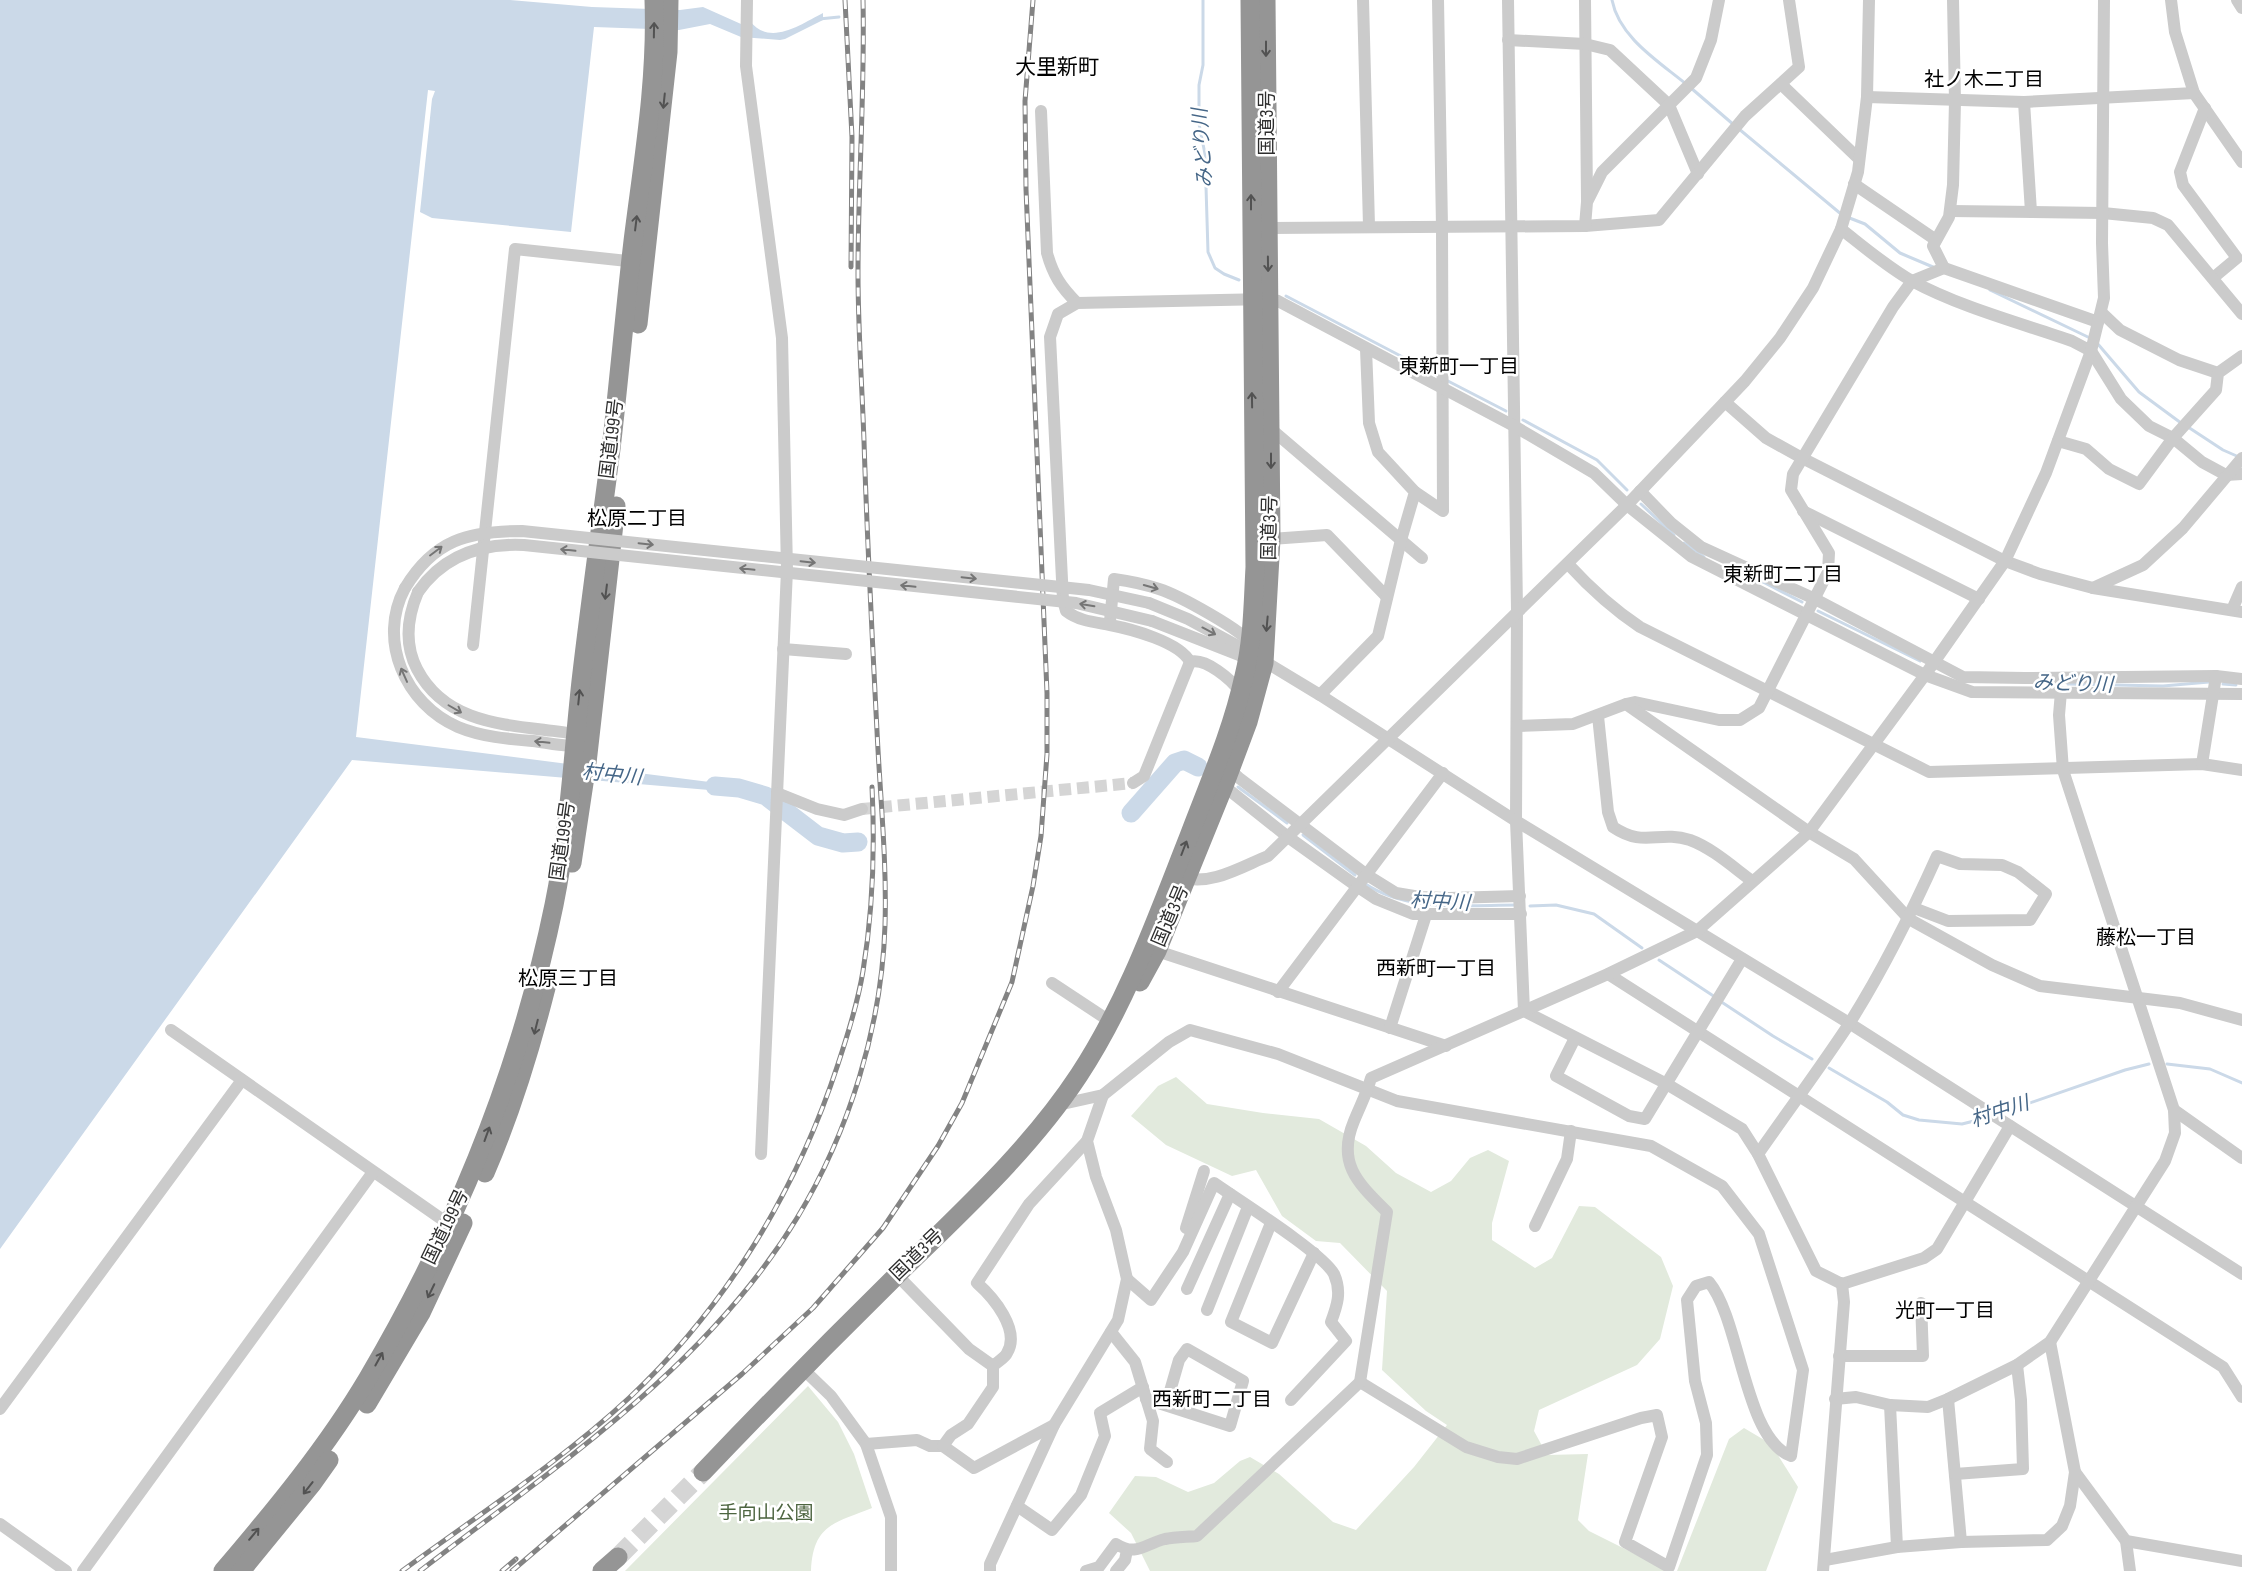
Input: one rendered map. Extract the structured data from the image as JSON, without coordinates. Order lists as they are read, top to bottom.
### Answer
{
  "streets": {
    "highway": ["国道3号", "国道199号"]
  },
  "districts": [
    "大里新町",
    "社ノ木二丁目",
    "東新町一丁目",
    "松原二丁目",
    "東新町二丁目",
    "藤松一丁目",
    "西新町一丁目",
    "松原三丁目",
    "光町一丁目",
    "西新町二丁目"
  ],
  "water": ["みどり川", "村中川"],
  "parks": ["手向山公園"]
}
